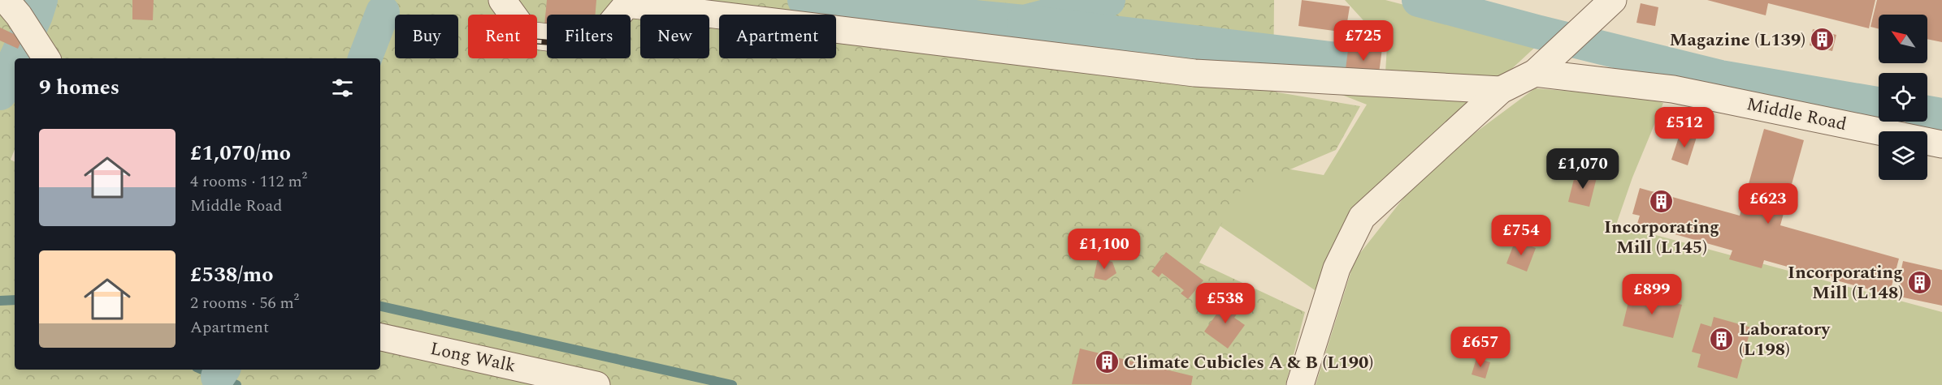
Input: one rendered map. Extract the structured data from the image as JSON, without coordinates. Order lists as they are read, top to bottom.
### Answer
{
  "streets": {
    "street": ["Middle Road", "Long Walk"]
  },
  "places": {
    "building": [
      "Magazine (L139)",
      "Incorporating Mill (L145)",
      "Incorporating Mill (L148)",
      "Laboratory (L198)",
      "Climate Cubicles A & B (L190)"
    ]
  },
  "north": "top left",
  "page": {
    "chip": [
      "Buy",
      "Rent",
      "Filters",
      "New",
      "Apartment"
    ],
    "price": [
      "£725",
      "£512",
      "£1,070",
      "£623",
      "£754",
      "£1,100",
      "£899",
      "£538",
      "£657"
    ],
    "heading": "9 homes",
    "list": [
      {
        "name": "£1,070/mo",
        "note": "4 rooms · 112 m² · Middle Road"
      },
      {
        "name": "£538/mo",
        "note": "2 rooms · 56 m² · Apartment"
      }
    ]
  }
}
